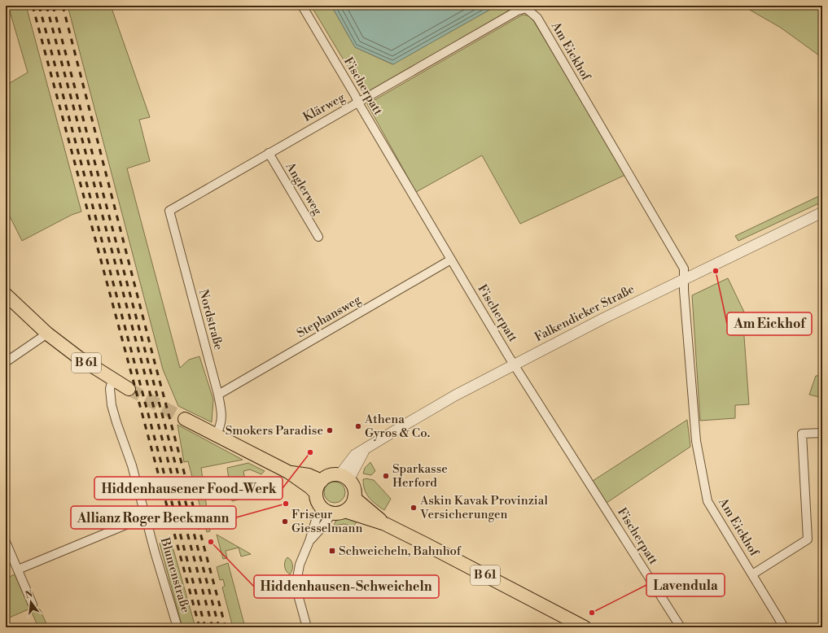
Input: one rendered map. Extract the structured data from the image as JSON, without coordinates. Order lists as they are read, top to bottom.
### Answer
{
  "streets": {
    "main road": ["B 61"],
    "street": [
      "Am Eickhof",
      "Fischerpatt",
      "Klärweg",
      "Anglerweg",
      "Falkendieker Straße",
      "Stephansweg",
      "Nordstraße",
      "Blumenstraße"
    ]
  },
  "crossings": [
    ["Am Eickhof", "Klärweg"],
    ["Am Eickhof", "Falkendieker Straße"],
    ["Fischerpatt", "Klärweg"],
    ["Fischerpatt", "Falkendieker Straße"],
    ["Fischerpatt", "Stephansweg"],
    ["Klärweg", "Anglerweg"],
    ["Klärweg", "Nordstraße"],
    ["Falkendieker Straße", "B 61"],
    ["Stephansweg", "Nordstraße"],
    ["B 61", "Blumenstraße"]
  ],
  "places": {
    "other": [
      "Am Eickhof",
      "Athena Gyros & Co.",
      "Smokers Paradise",
      "Hiddenhausener Food-Werk",
      "Sparkasse Herford",
      "Allianz Roger Beckmann",
      "Askin Kavak Provinzial Versicherungen",
      "Friseur Giesselmann",
      "Hiddenhausen-Schweicheln",
      "Lavendula"
    ],
    "transit": ["Schweicheln, Bahnhof"]
  },
  "north": "top"
}
